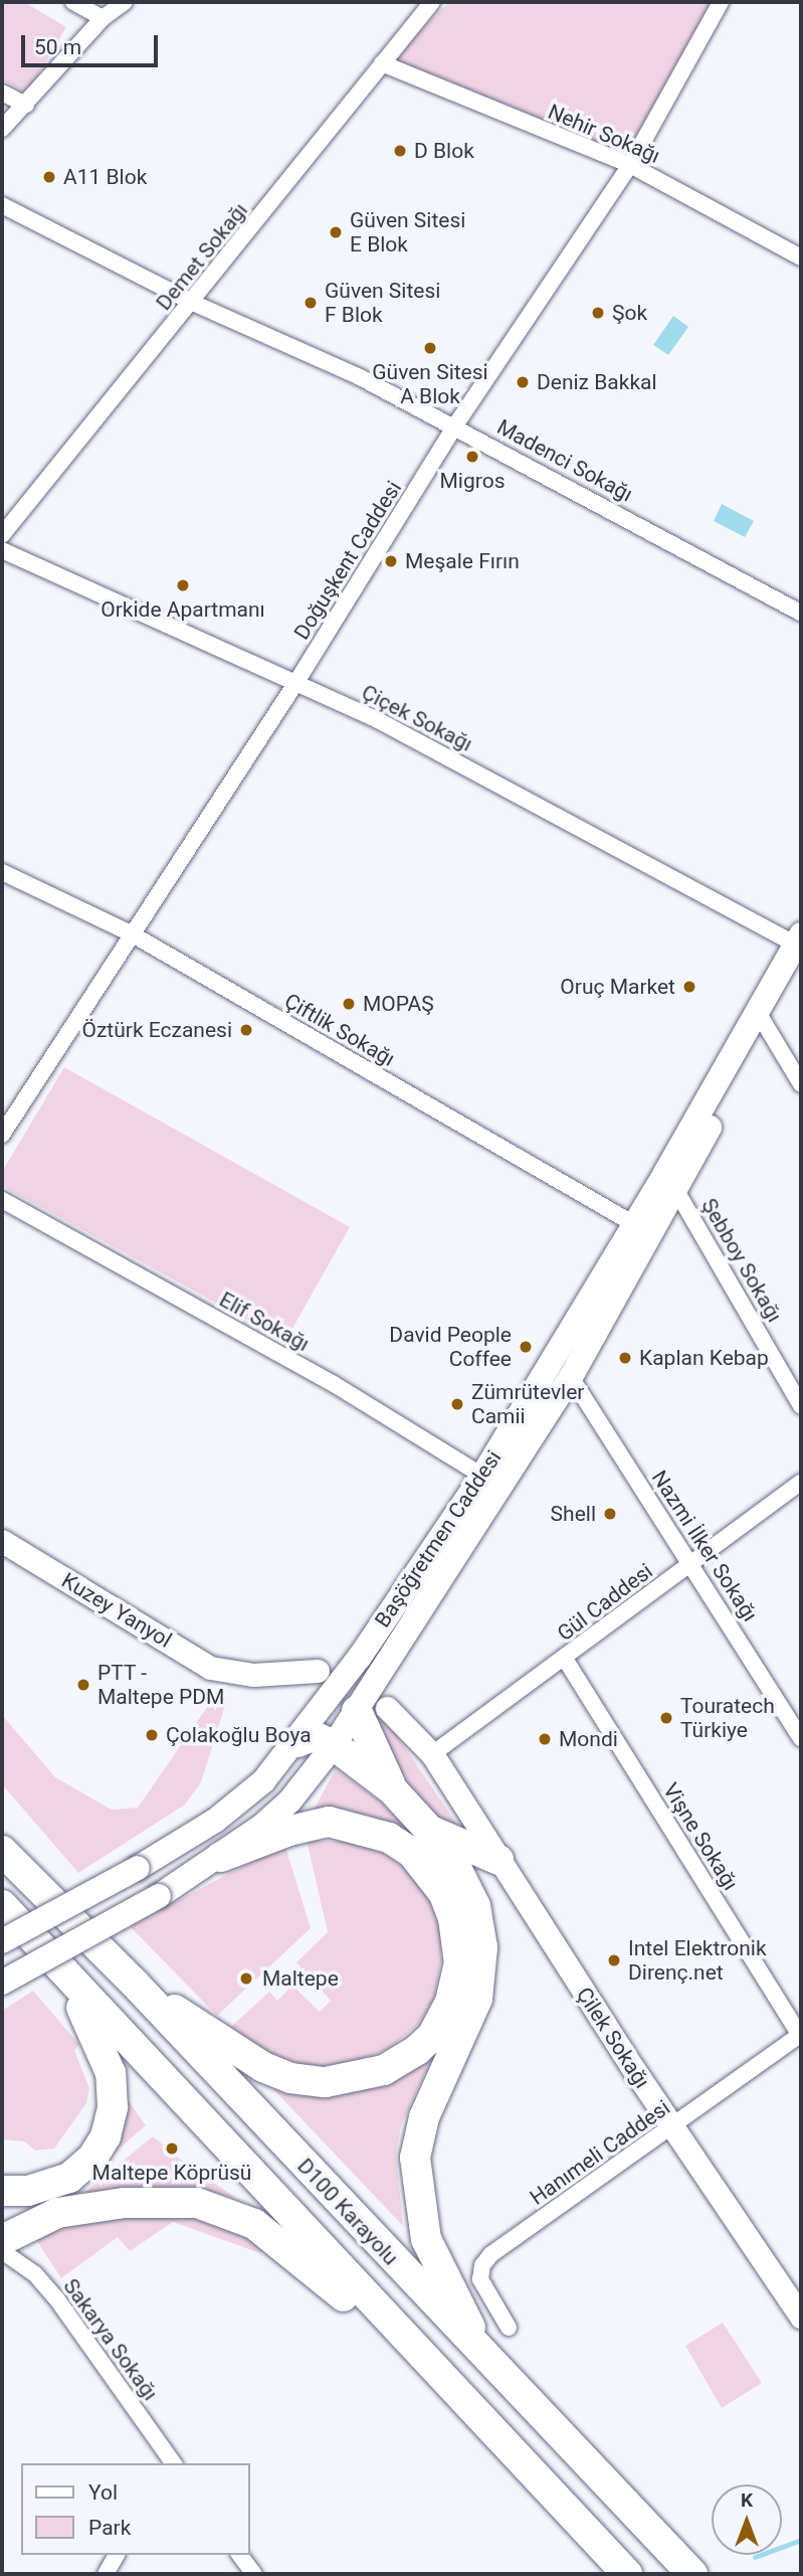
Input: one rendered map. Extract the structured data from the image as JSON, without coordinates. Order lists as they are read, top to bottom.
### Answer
{
  "streets": {
    "highway": ["D100 Karayolu"],
    "main road": ["Başöğretmen Caddesi", "Kuzey Yanyol", "Çilek Sokağı"],
    "street": [
      "Nehir Sokağı",
      "Demet Sokağı",
      "Madenci Sokağı",
      "Doğuşkent Caddesi",
      "Çiçek Sokağı",
      "Çiftlik Sokağı",
      "Şebboy Sokağı",
      "Elif Sokağı",
      "Nazmi İlker Sokağı",
      "Gül Caddesi",
      "Vişne Sokağı",
      "Hanımeli Caddesi",
      "Sakarya Sokağı"
    ]
  },
  "crossings": [
    ["Nehir Sokağı", "Demet Sokağı"],
    ["Nehir Sokağı", "Doğuşkent Caddesi"],
    ["Demet Sokağı", "Madenci Sokağı"],
    ["Madenci Sokağı", "Doğuşkent Caddesi"],
    ["Doğuşkent Caddesi", "Çiçek Sokağı"],
    ["Doğuşkent Caddesi", "Çiftlik Sokağı"],
    ["Çiçek Sokağı", "Başöğretmen Caddesi"],
    ["Çiftlik Sokağı", "Başöğretmen Caddesi"],
    ["Şebboy Sokağı", "Başöğretmen Caddesi"],
    ["Elif Sokağı", "Başöğretmen Caddesi"],
    ["Başöğretmen Caddesi", "Nazmi İlker Sokağı"],
    ["Başöğretmen Caddesi", "D100 Karayolu"],
    ["Nazmi İlker Sokağı", "Gül Caddesi"],
    ["Gül Caddesi", "Vişne Sokağı"],
    ["Gül Caddesi", "Çilek Sokağı"],
    ["Vişne Sokağı", "Hanımeli Caddesi"],
    ["Çilek Sokağı", "Hanımeli Caddesi"]
  ],
  "places": [
    "D Blok",
    "A11 Blok",
    "Güven Sitesi E Blok",
    "Güven Sitesi F Blok",
    "Şok",
    "Güven Sitesi A Blok",
    "Deniz Bakkal",
    "Migros",
    "Meşale Fırın",
    "Orkide Apartmanı",
    "Oruç Market",
    "MOPAŞ",
    "Öztürk Eczanesi",
    "David People Coffee",
    "Kaplan Kebap",
    "Zümrütevler Camii",
    "Shell",
    "PTT - Maltepe PDM",
    "Touratech Türkiye",
    "Çolakoğlu Boya",
    "Mondi",
    "Intel Elektronik Direnç.net",
    "Maltepe",
    "Maltepe Köprüsü"
  ],
  "legend": ["Yol", "Park"],
  "scale_bar": "50 m",
  "north": "top"
}
